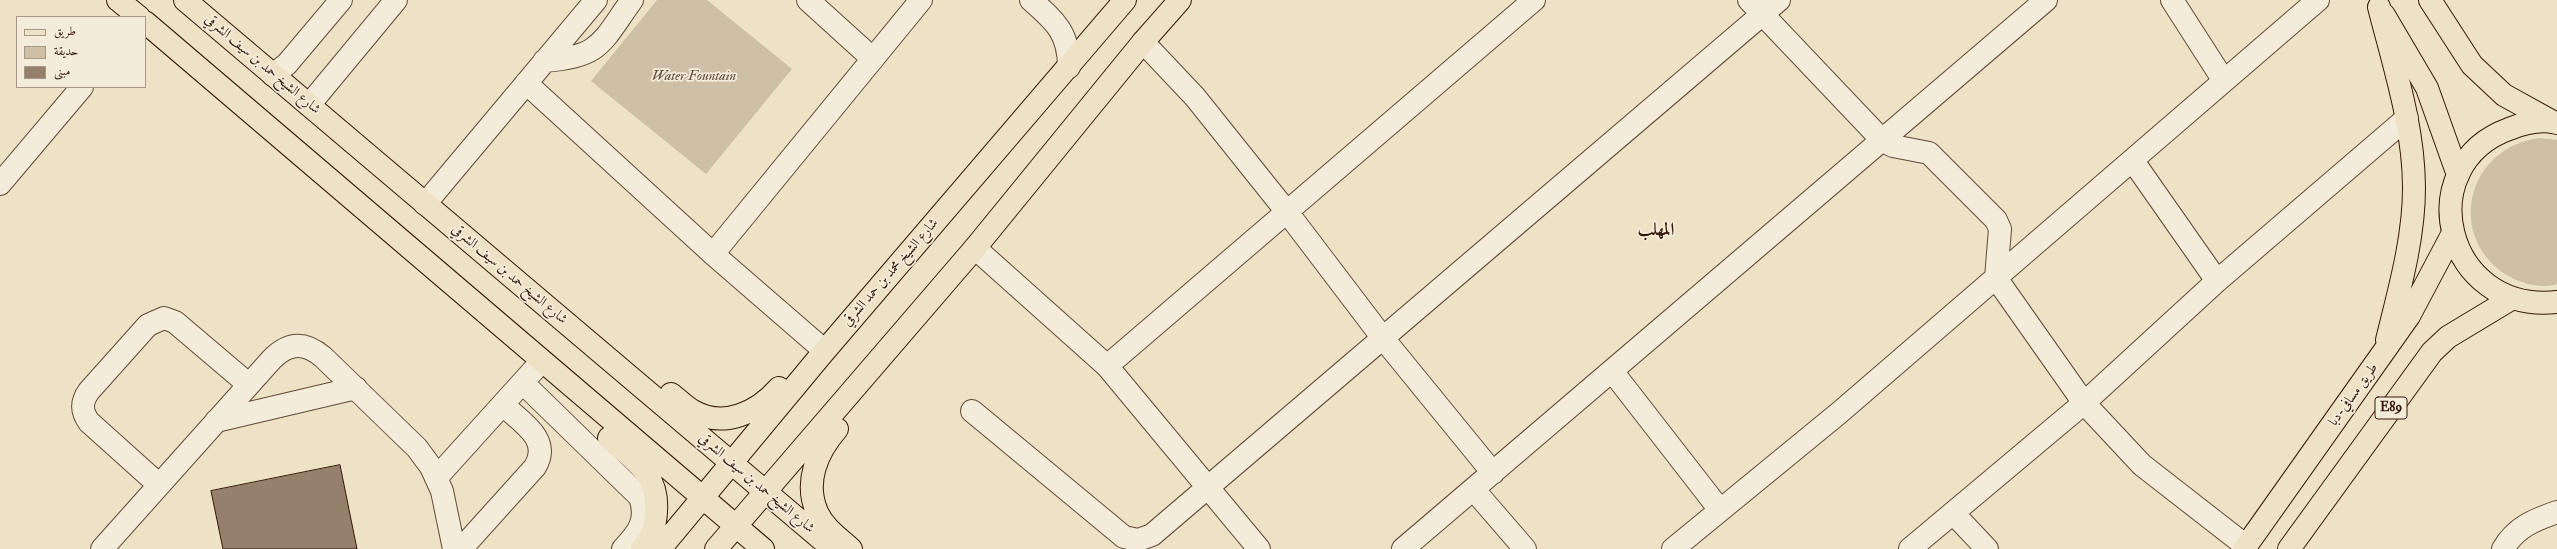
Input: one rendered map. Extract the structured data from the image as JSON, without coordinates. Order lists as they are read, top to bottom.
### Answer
{
  "streets": {
    "main road": [
      "شارع الشيخ حمد بن سيف الشرقي",
      "شارع الشيخ محمد بن حمد الشرقي",
      "طريق مسافي-دبا",
      "E89"
    ]
  },
  "crossings": [
    ["شارع الشيخ حمد بن سيف الشرقي", "شارع الشيخ محمد بن حمد الشرقي"]
  ],
  "districts": ["المهلب"],
  "parks": ["Water Fountain"],
  "legend": ["طريق", "حديقة", "مبنى"]
}
